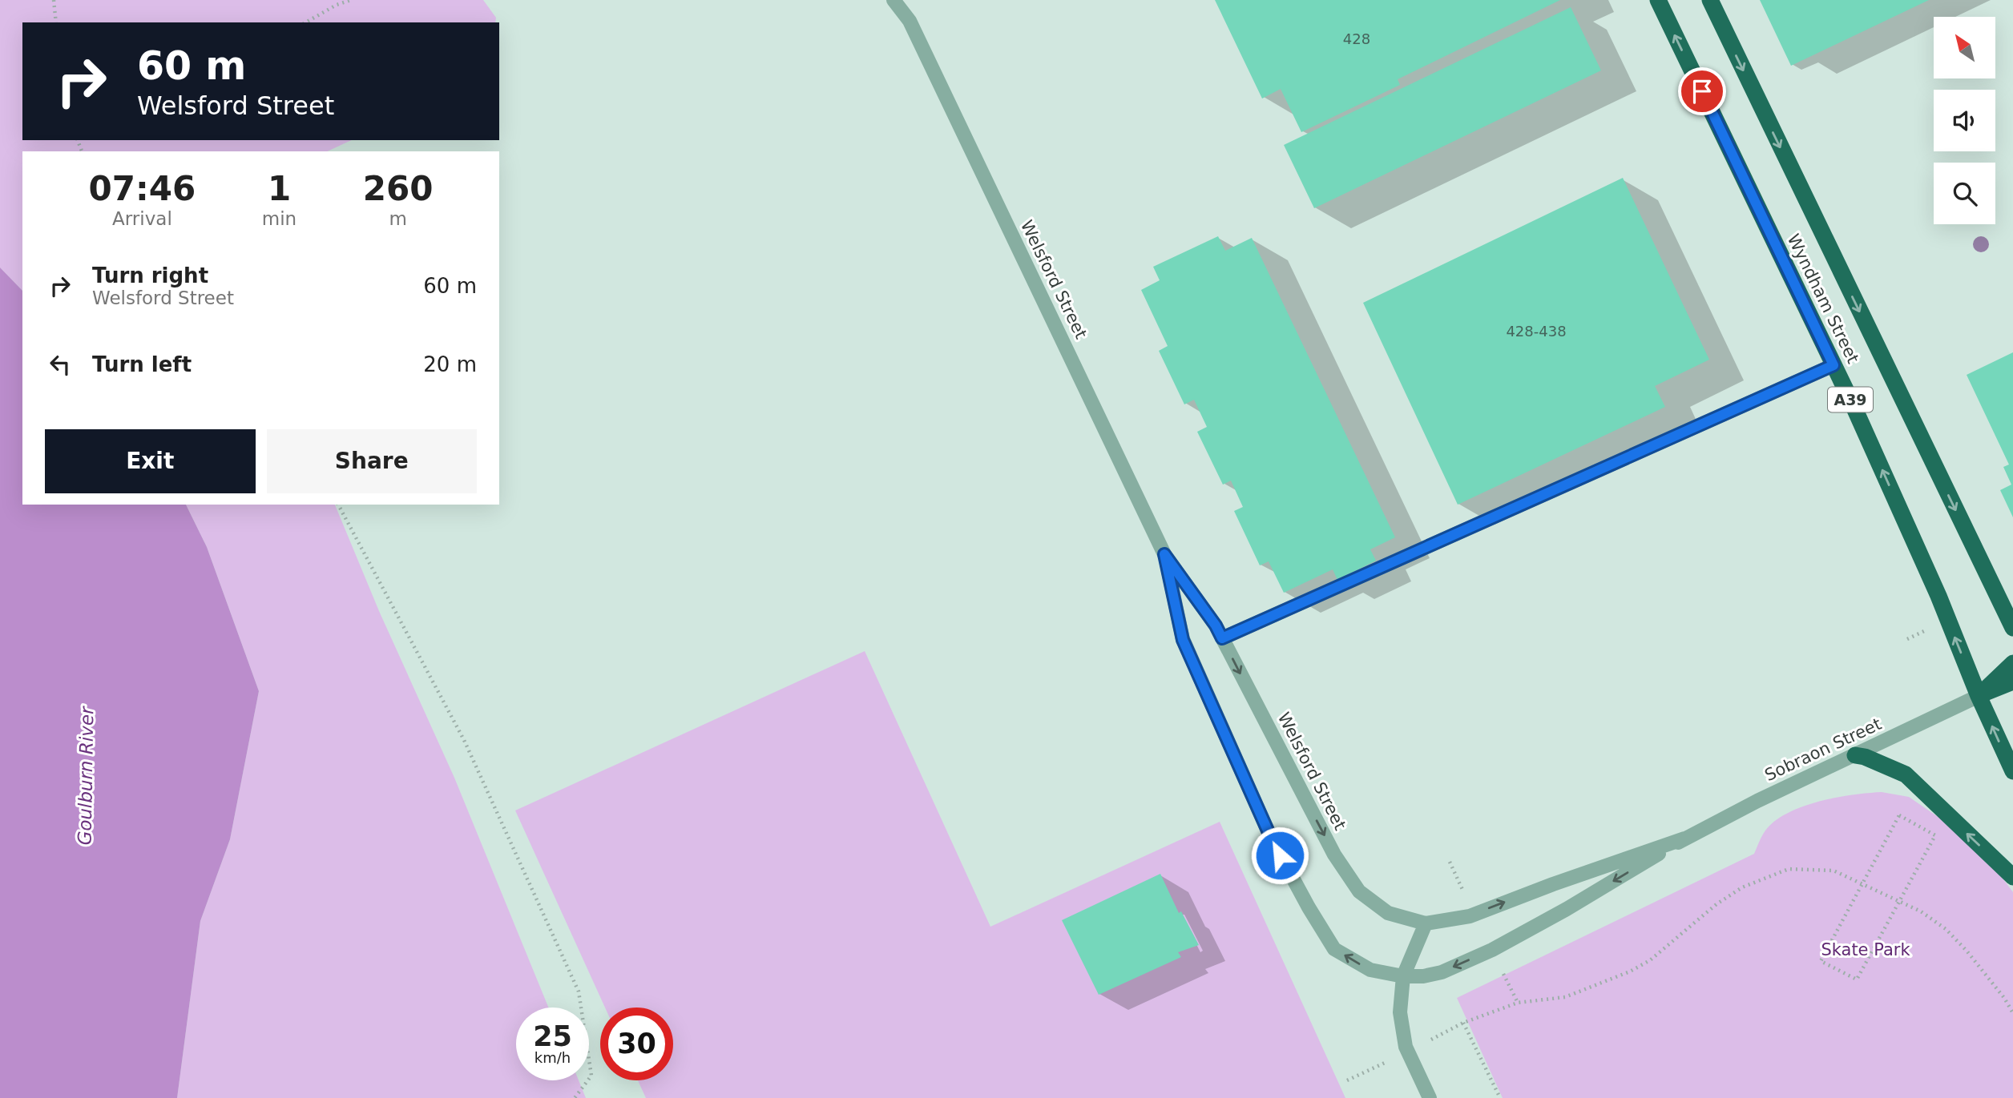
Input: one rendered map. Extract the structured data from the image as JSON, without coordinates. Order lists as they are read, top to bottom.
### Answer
{
  "streets": {
    "highway": ["Wyndham Street", "A39"],
    "street": ["Welsford Street", "Sobraon Street"]
  },
  "crossings": [
    ["Welsford Street", "Sobraon Street"],
    ["Wyndham Street", "Sobraon Street"]
  ],
  "water": ["Goulburn River"],
  "parks": ["Skate Park"],
  "house_numbers": ["428", "428-438"],
  "north": "top left",
  "page": {
    "turn": ["60 m", "Welsford Street"],
    "eta": [
      "07:46",
      "Arrival",
      "1",
      "min",
      "260",
      "m"
    ],
    "list": [
      {
        "name": "Turn right",
        "note": "Welsford Street",
        "value": "60 m"
      },
      {
        "name": "Turn left",
        "value": "20 m"
      }
    ],
    "buttons": ["Exit", "Share"],
    "speed": "25 km/h",
    "limit": "30"
  }
}
